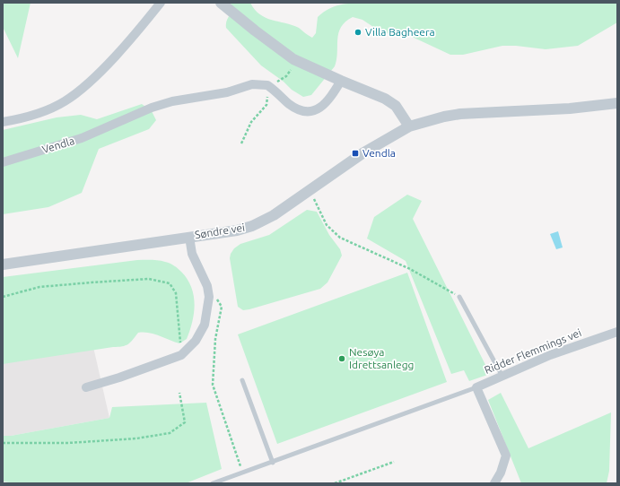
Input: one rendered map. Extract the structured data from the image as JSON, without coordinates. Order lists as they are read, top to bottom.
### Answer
{
  "streets": {
    "street": ["Vendla", "Søndre vei", "Ridder Flemmings vei"]
  },
  "places": {
    "other": ["Villa Bagheera", "Nesøya Idrettsanlegg"],
    "transit": ["Vendla"]
  }
}
